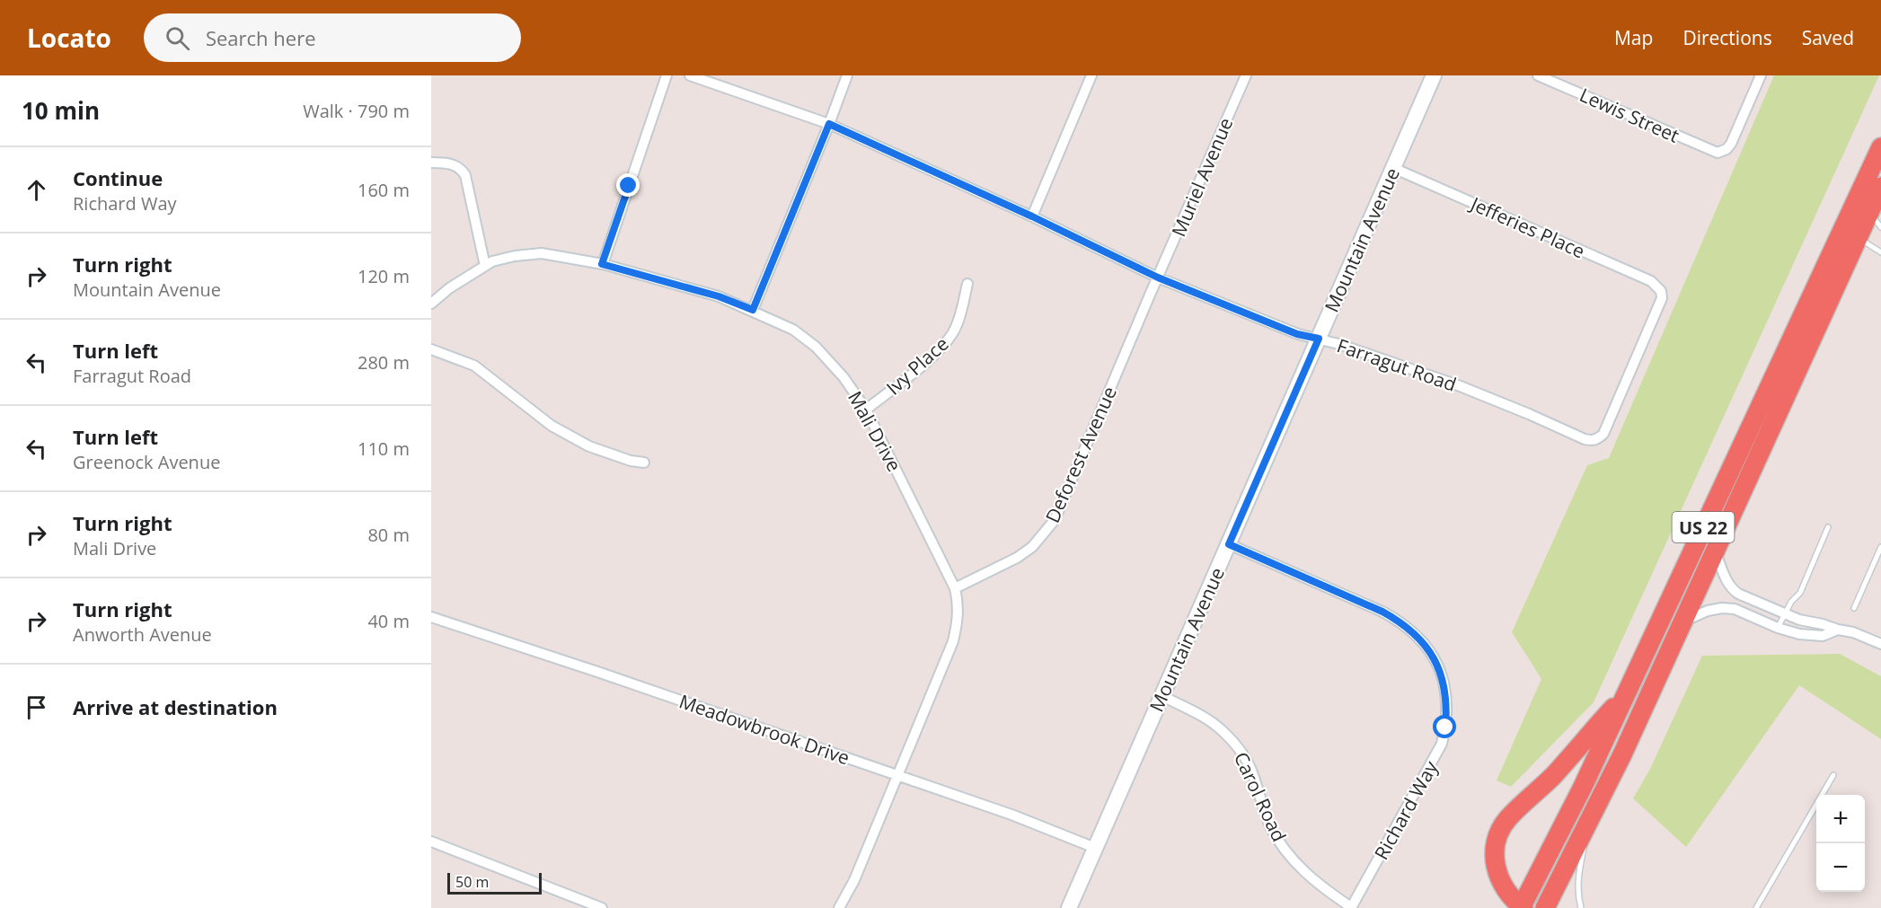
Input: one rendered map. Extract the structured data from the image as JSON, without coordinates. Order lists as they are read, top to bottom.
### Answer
{
  "streets": {
    "highway": ["US 22"],
    "street": [
      "Lewis Street",
      "Muriel Avenue",
      "Jefferies Place",
      "Mountain Avenue",
      "Farragut Road",
      "Ivy Place",
      "Mali Drive",
      "Deforest Avenue",
      "Meadowbrook Drive",
      "Carol Road",
      "Richard Way"
    ]
  },
  "crossings": [
    ["Muriel Avenue", "Farragut Road"],
    ["Muriel Avenue", "Deforest Avenue"],
    ["Jefferies Place", "Mountain Avenue"],
    ["Jefferies Place", "Farragut Road"],
    ["Mountain Avenue", "Farragut Road"],
    ["Mountain Avenue", "Meadowbrook Drive"],
    ["Mountain Avenue", "Carol Road"],
    ["Mountain Avenue", "Richard Way"],
    ["Farragut Road", "Deforest Avenue"],
    ["Ivy Place", "Mali Drive"],
    ["Mali Drive", "Deforest Avenue"],
    ["Mali Drive", "Meadowbrook Drive"],
    ["Carol Road", "Richard Way"]
  ],
  "scale_bar": "50 m",
  "page": {
    "header": "Locato",
    "search": "Search here",
    "nav": ["Map", "Directions", "Saved"],
    "heading": ["10 min", "Walk · 790 m"],
    "list": [
      ["Continue", "Richard Way", "160 m"],
      ["Turn right", "Mountain Avenue", "120 m"],
      ["Turn left", "Farragut Road", "280 m"],
      ["Turn left", "Greenock Avenue", "110 m"],
      ["Turn right", "Mali Drive", "80 m"],
      ["Turn right", "Anworth Avenue", "40 m"],
      "Arrive at destination"
    ],
    "map_buttons": ["+", "−"],
    "scale": "50 m"
  }
}
